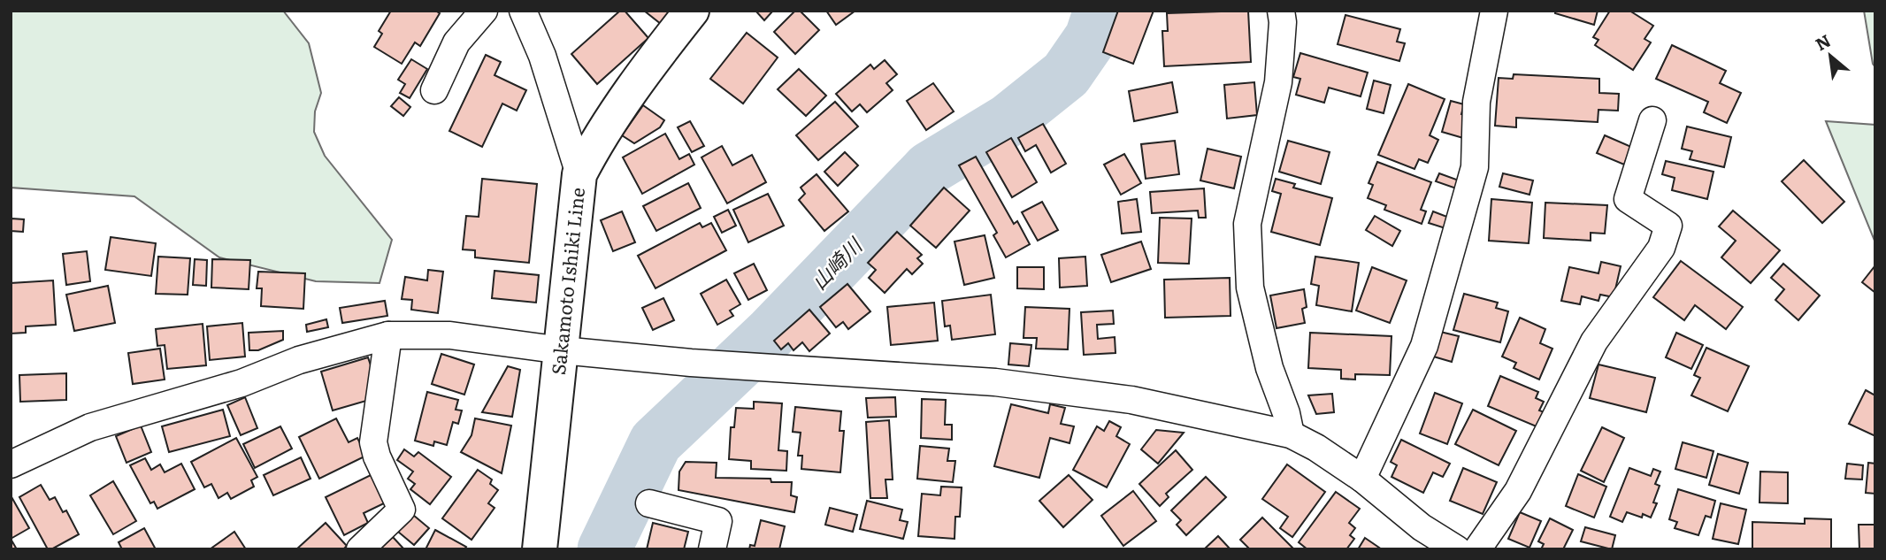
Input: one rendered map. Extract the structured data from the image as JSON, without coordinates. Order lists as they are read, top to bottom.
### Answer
{
  "streets": {
    "main road": ["Sakamoto Ishiki Line"]
  },
  "water": ["山崎川"],
  "north": "top left"
}
